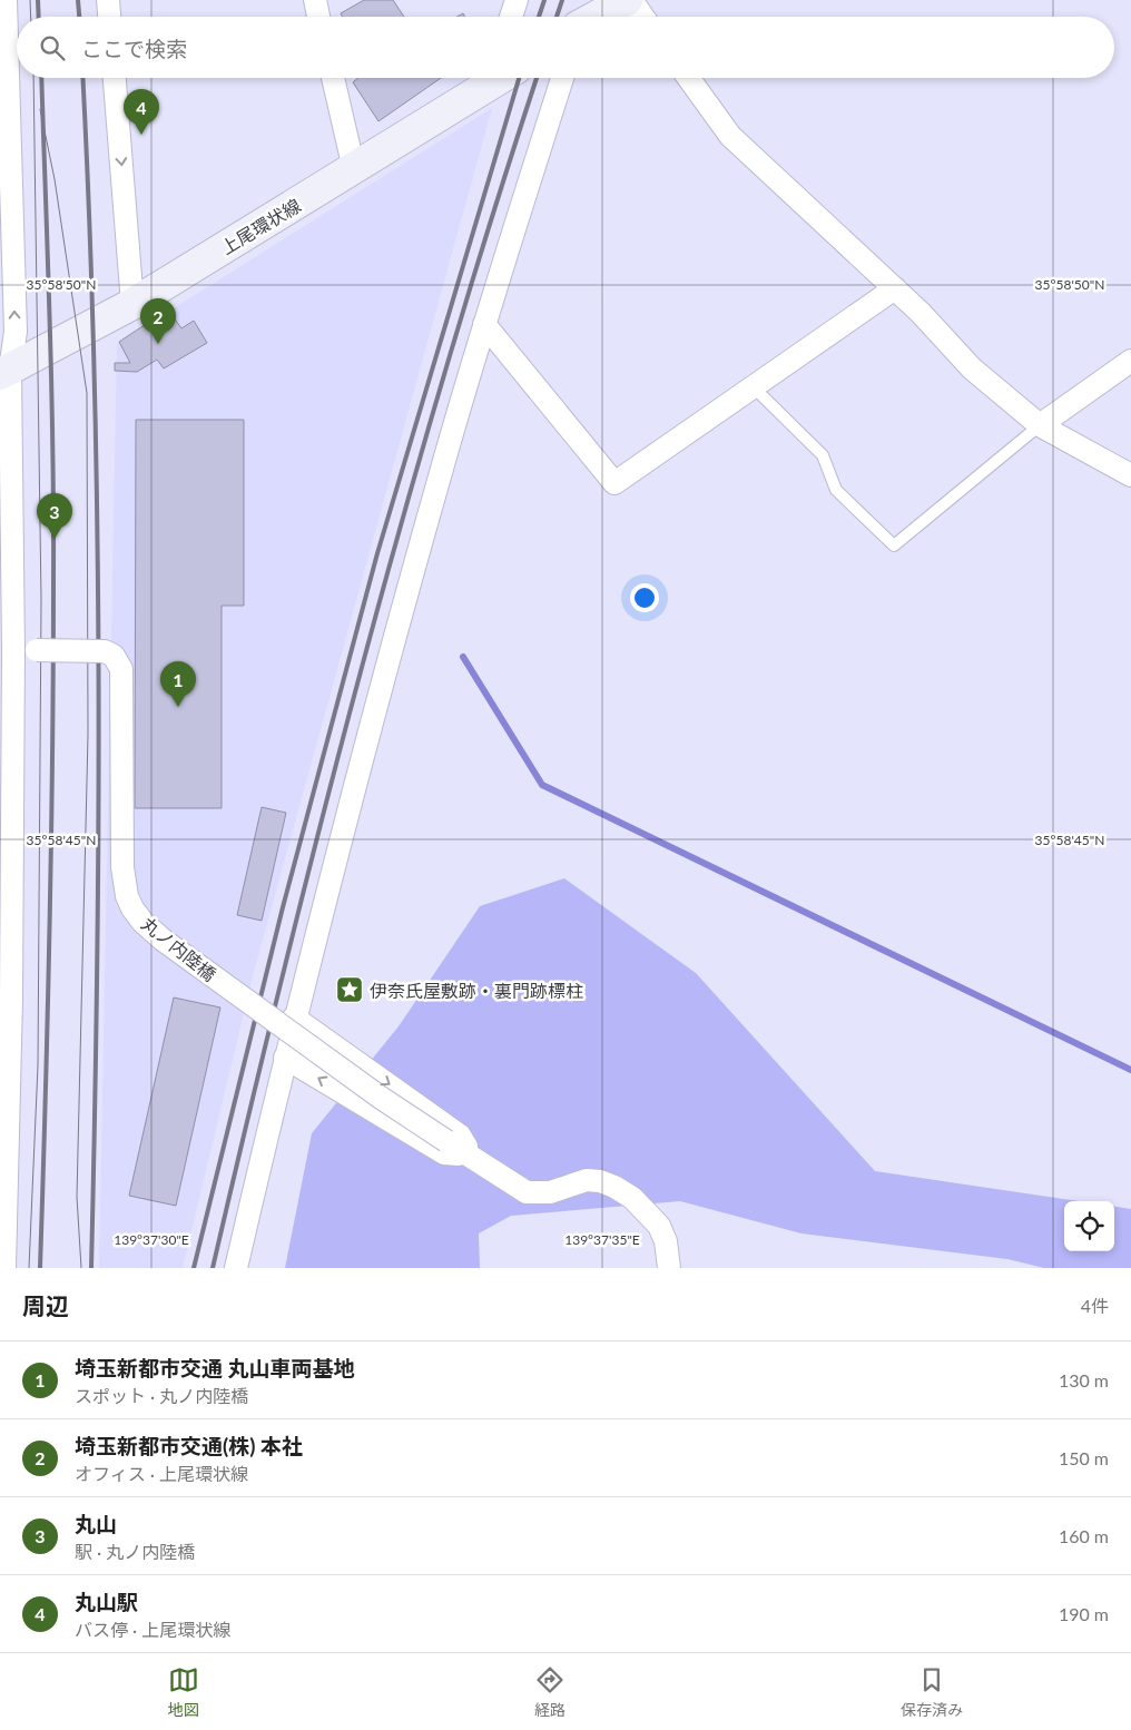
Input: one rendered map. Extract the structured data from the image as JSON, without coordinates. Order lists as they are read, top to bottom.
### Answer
{
  "streets": {
    "main road": ["上尾環状線"],
    "street": ["丸ノ内陸橋"]
  },
  "places": {
    "place": ["伊奈氏屋敷跡・裏門跡標柱"]
  },
  "page": {
    "search": "ここで検索",
    "pins": [
      "4",
      "2",
      "3",
      "1"
    ],
    "heading": ["周辺", "4件"],
    "list": [
      {
        "mark": "1",
        "name": "埼玉新都市交通 丸山車両基地",
        "note": "スポット · 丸ノ内陸橋",
        "value": "130 m"
      },
      {
        "mark": "2",
        "name": "埼玉新都市交通(株) 本社",
        "note": "オフィス · 上尾環状線",
        "value": "150 m"
      },
      {
        "mark": "3",
        "name": "丸山",
        "note": "駅 · 丸ノ内陸橋",
        "value": "160 m"
      },
      {
        "mark": "4",
        "name": "丸山駅",
        "note": "バス停 · 上尾環状線",
        "value": "190 m"
      }
    ],
    "nav": ["地図", "経路", "保存済み"]
  },
  "coordinates": [
    "35°58'50\"N",
    "35°58'45\"N",
    "139°37'30\"E",
    "139°37'35\"E"
  ]
}
